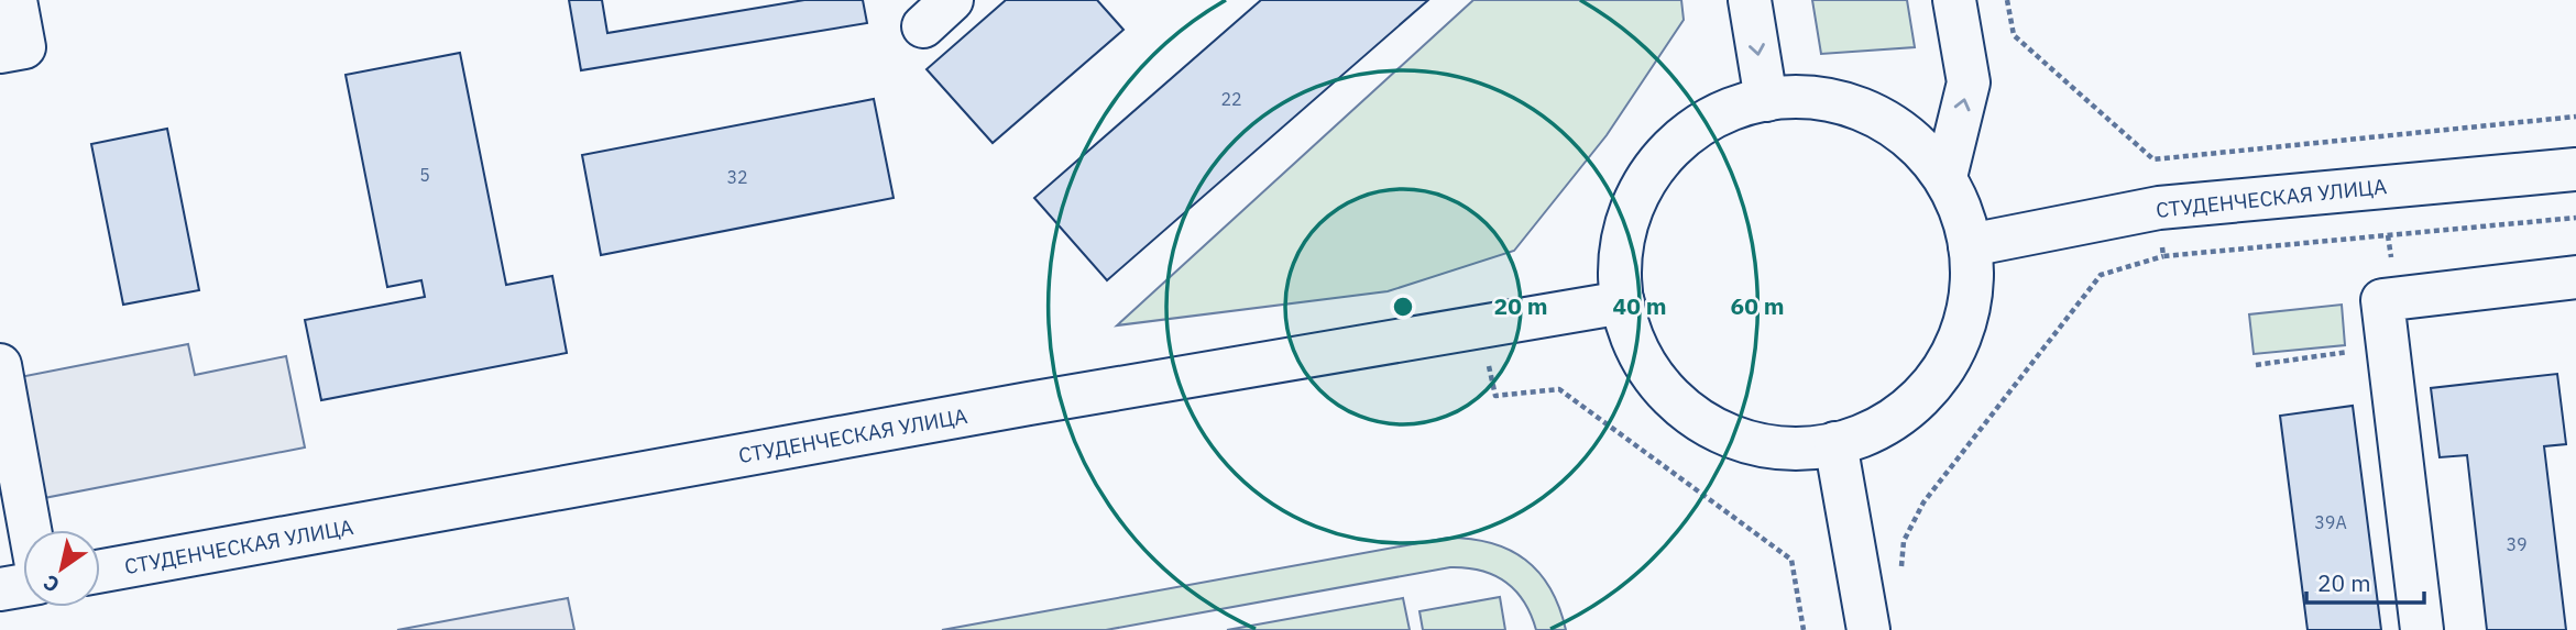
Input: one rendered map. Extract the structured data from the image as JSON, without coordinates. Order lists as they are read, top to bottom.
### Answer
{
  "streets": {
    "street": ["СТУДЕНЧЕСКАЯ УЛИЦА"]
  },
  "house_numbers": [
    "22",
    "5",
    "32",
    "39А",
    "39"
  ],
  "scale_bar": "20 m",
  "north": "bottom left",
  "rings": ["20 m", "40 m", "60 m"]
}
